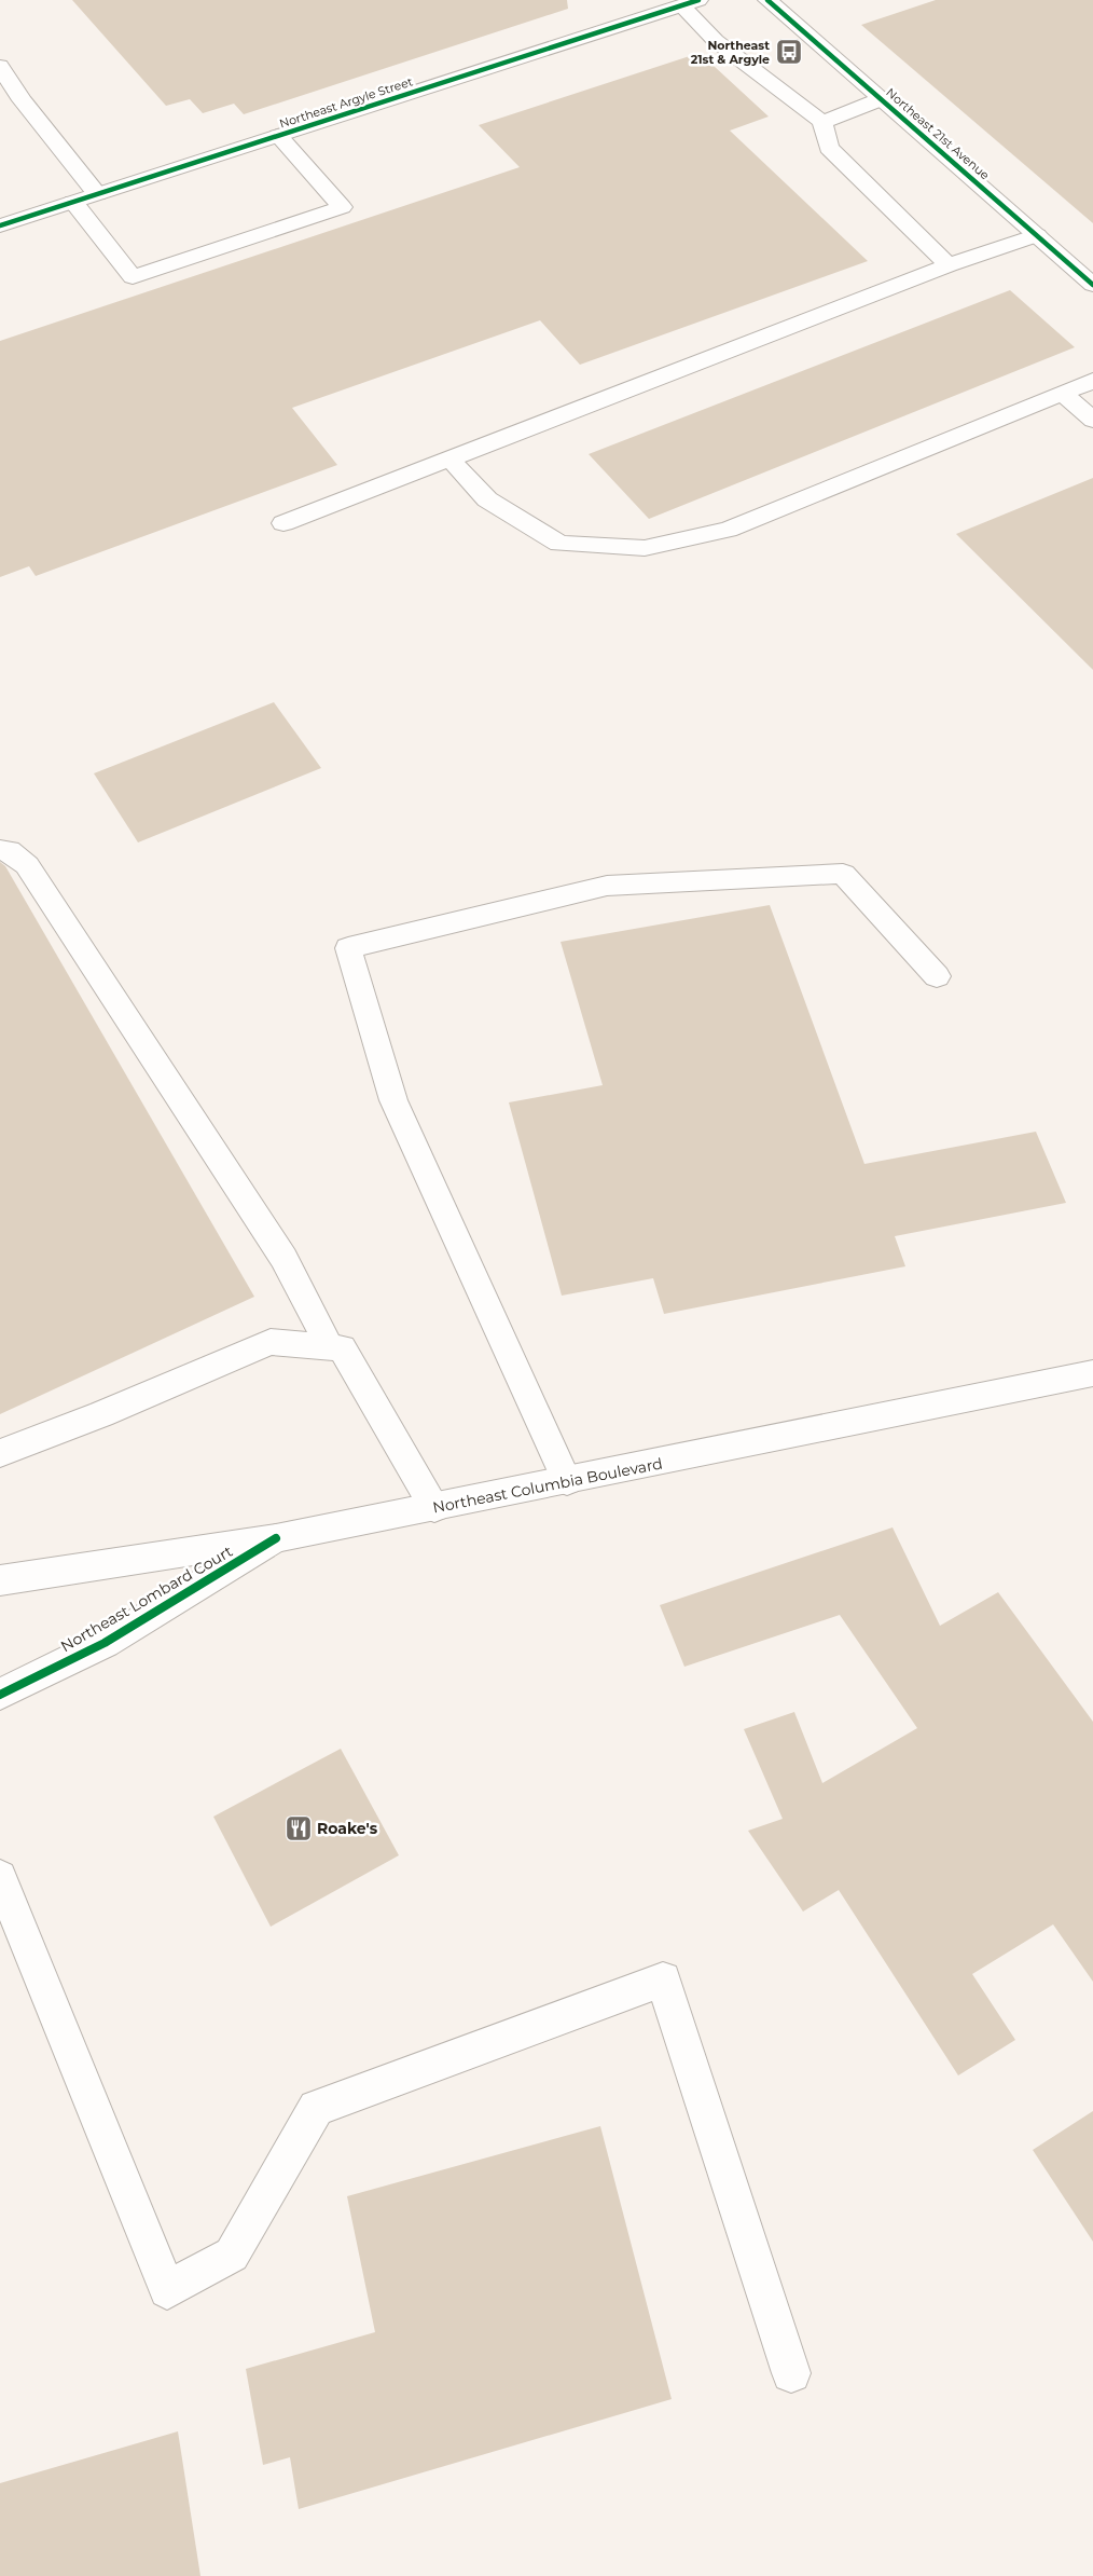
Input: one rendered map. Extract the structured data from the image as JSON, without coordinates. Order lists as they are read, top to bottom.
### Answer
{
  "streets": {
    "street": [
      "Northeast Argyle Street",
      "Northeast 21st Avenue",
      "Northeast Columbia Boulevard",
      "Northeast Lombard Court"
    ]
  },
  "crossings": [
    ["Northeast Columbia Boulevard", "Northeast Lombard Court"]
  ],
  "places": {
    "bus stop": ["Northeast 21st & Argyle"],
    "restaurant": ["Roake's"]
  }
}
